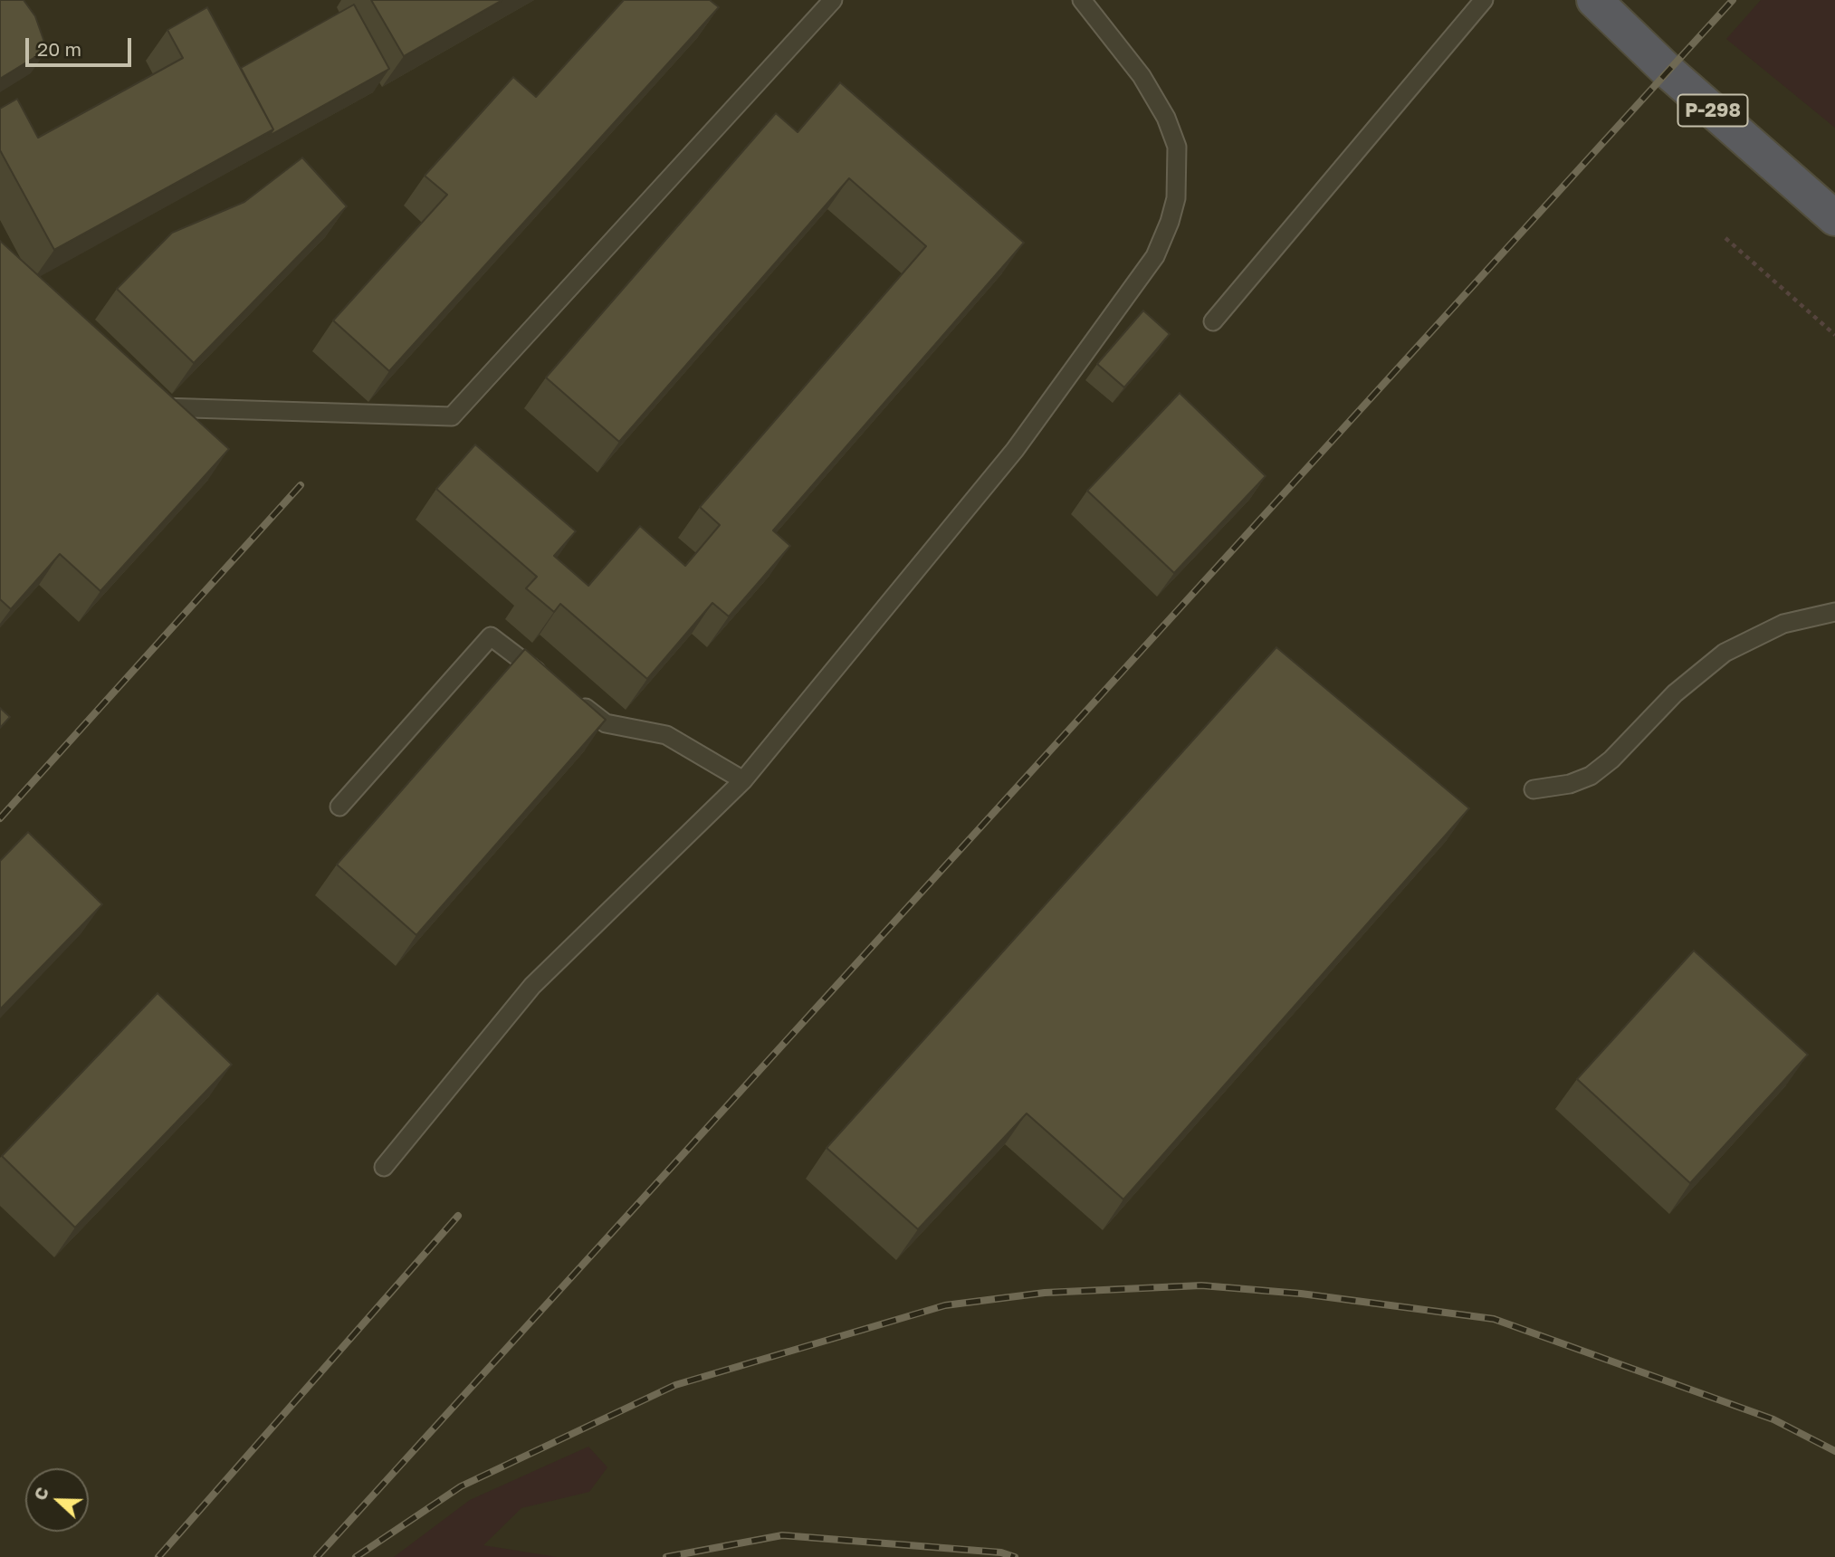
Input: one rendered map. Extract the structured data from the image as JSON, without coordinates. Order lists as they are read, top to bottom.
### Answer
{
  "streets": {
    "highway": ["Р-298"]
  },
  "scale_bar": "20 m",
  "north": "left"
}
